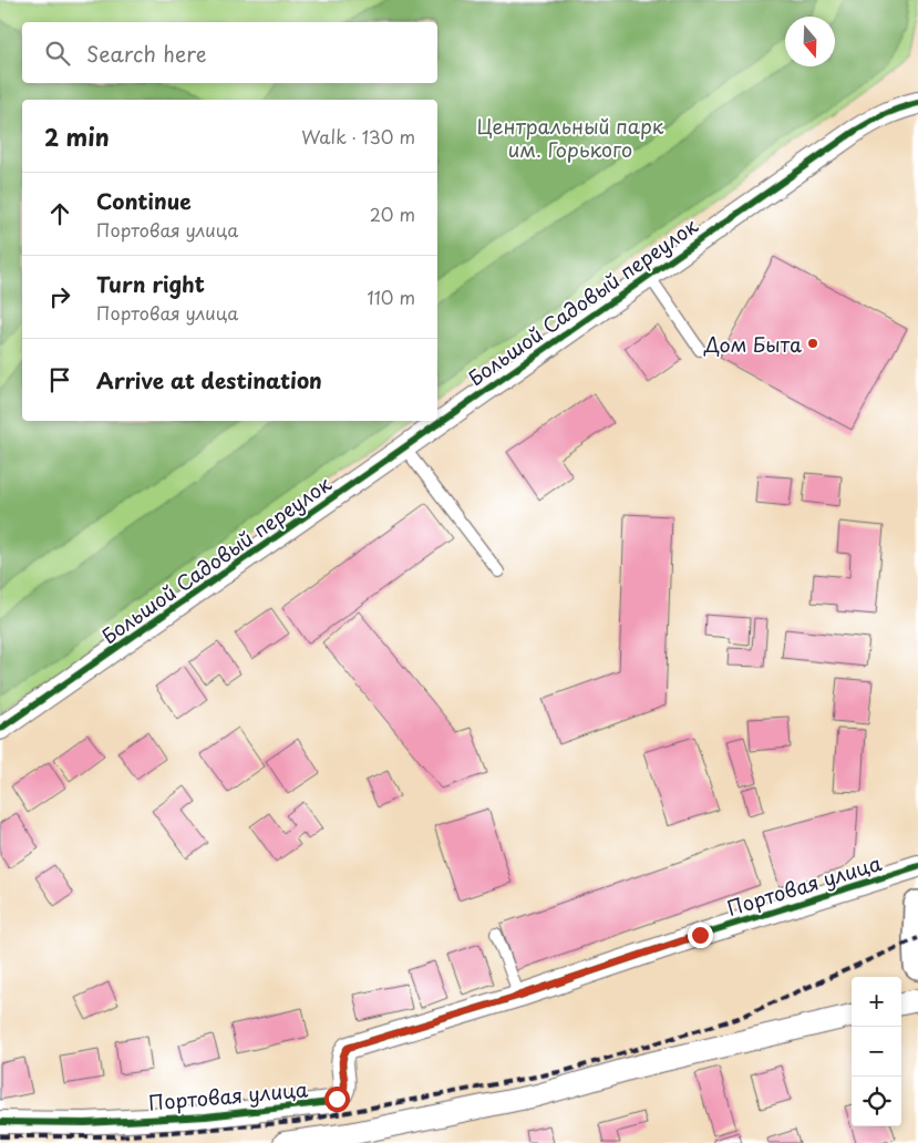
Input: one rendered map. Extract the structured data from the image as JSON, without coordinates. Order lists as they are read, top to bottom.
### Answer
{
  "streets": {
    "street": ["Большой Садовый переулок", "Портовая улица"]
  },
  "parks": ["Центральный парк им. Горького"],
  "places": ["Дом Быта"],
  "north": "bottom",
  "page": {
    "search": "Search here",
    "heading": ["2 min", "Walk · 130 m"],
    "list": [
      ["Continue", "Портовая улица", "20 m"],
      ["Turn right", "Портовая улица", "110 m"],
      "Arrive at destination"
    ],
    "map_buttons": ["+", "−"]
  }
}
